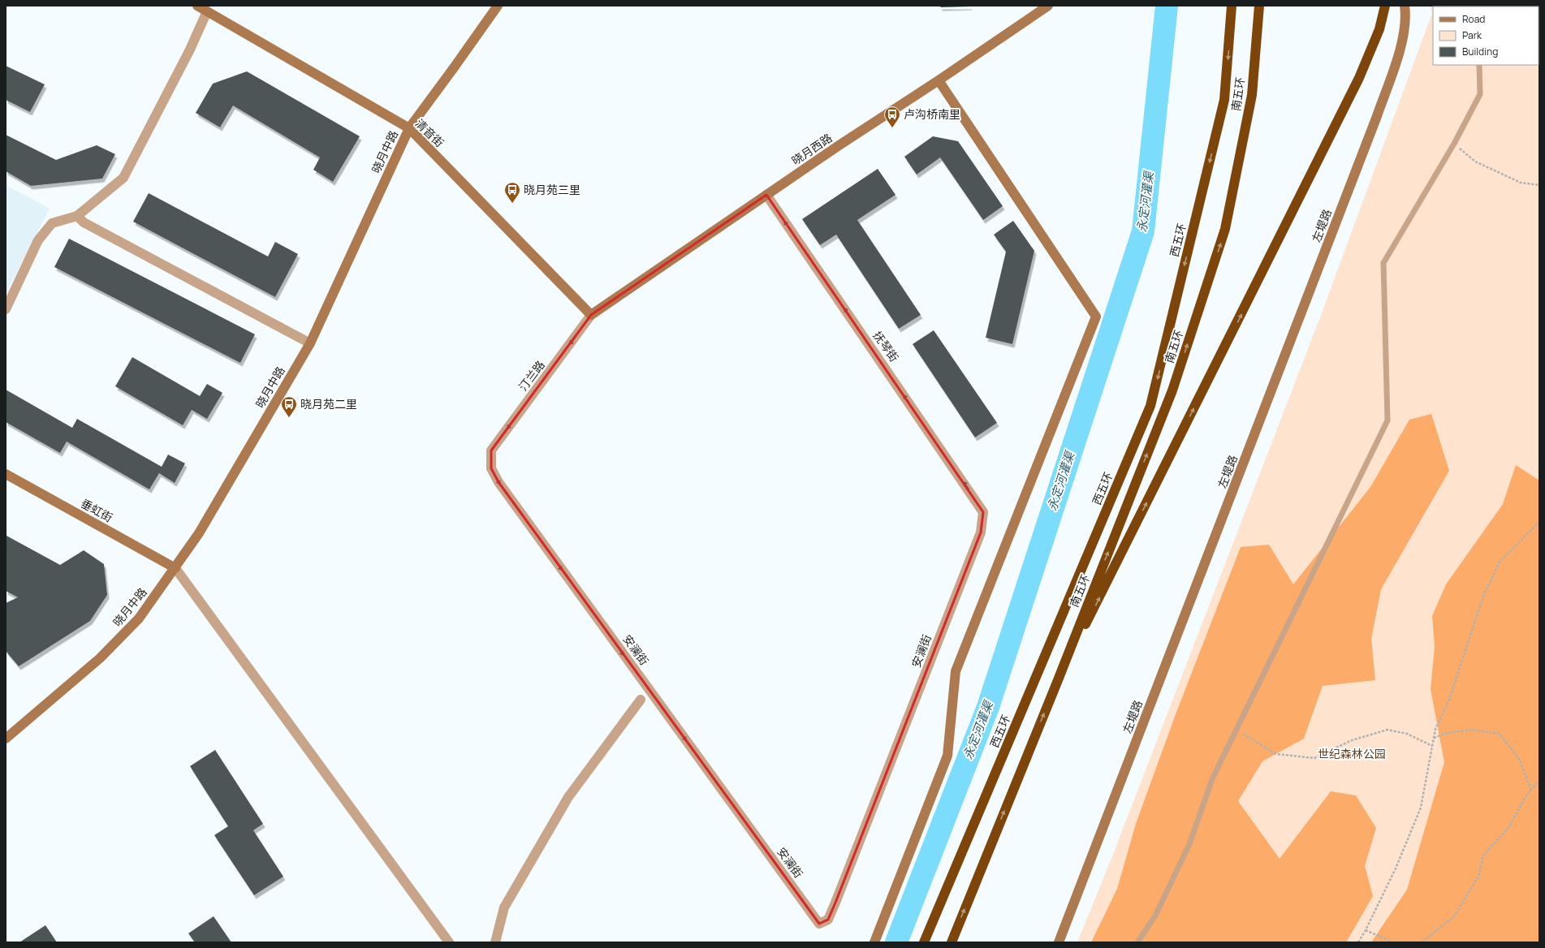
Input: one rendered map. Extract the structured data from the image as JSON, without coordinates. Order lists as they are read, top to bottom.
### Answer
{
  "streets": {
    "highway": ["南五环", "西五环"],
    "street": [
      "清音街",
      "晓月西路",
      "晓月中路",
      "左堤路",
      "抚琴街",
      "汀兰路",
      "垂虹街",
      "安澜街"
    ]
  },
  "crossings": [
    ["清音街", "晓月西路"],
    ["清音街", "晓月中路"],
    ["清音街", "汀兰路"],
    ["晓月西路", "抚琴街"],
    ["晓月西路", "汀兰路"],
    ["晓月中路", "垂虹街"],
    ["抚琴街", "安澜街"],
    ["汀兰路", "安澜街"]
  ],
  "one_way": ["抚琴街", "汀兰路"],
  "water": ["永定河灌渠"],
  "parks": ["世纪森林公园"],
  "places": {
    "bus stop": ["卢沟桥南里", "晓月苑三里", "晓月苑二里"]
  },
  "legend": ["Road", "Park", "Building"]
}
